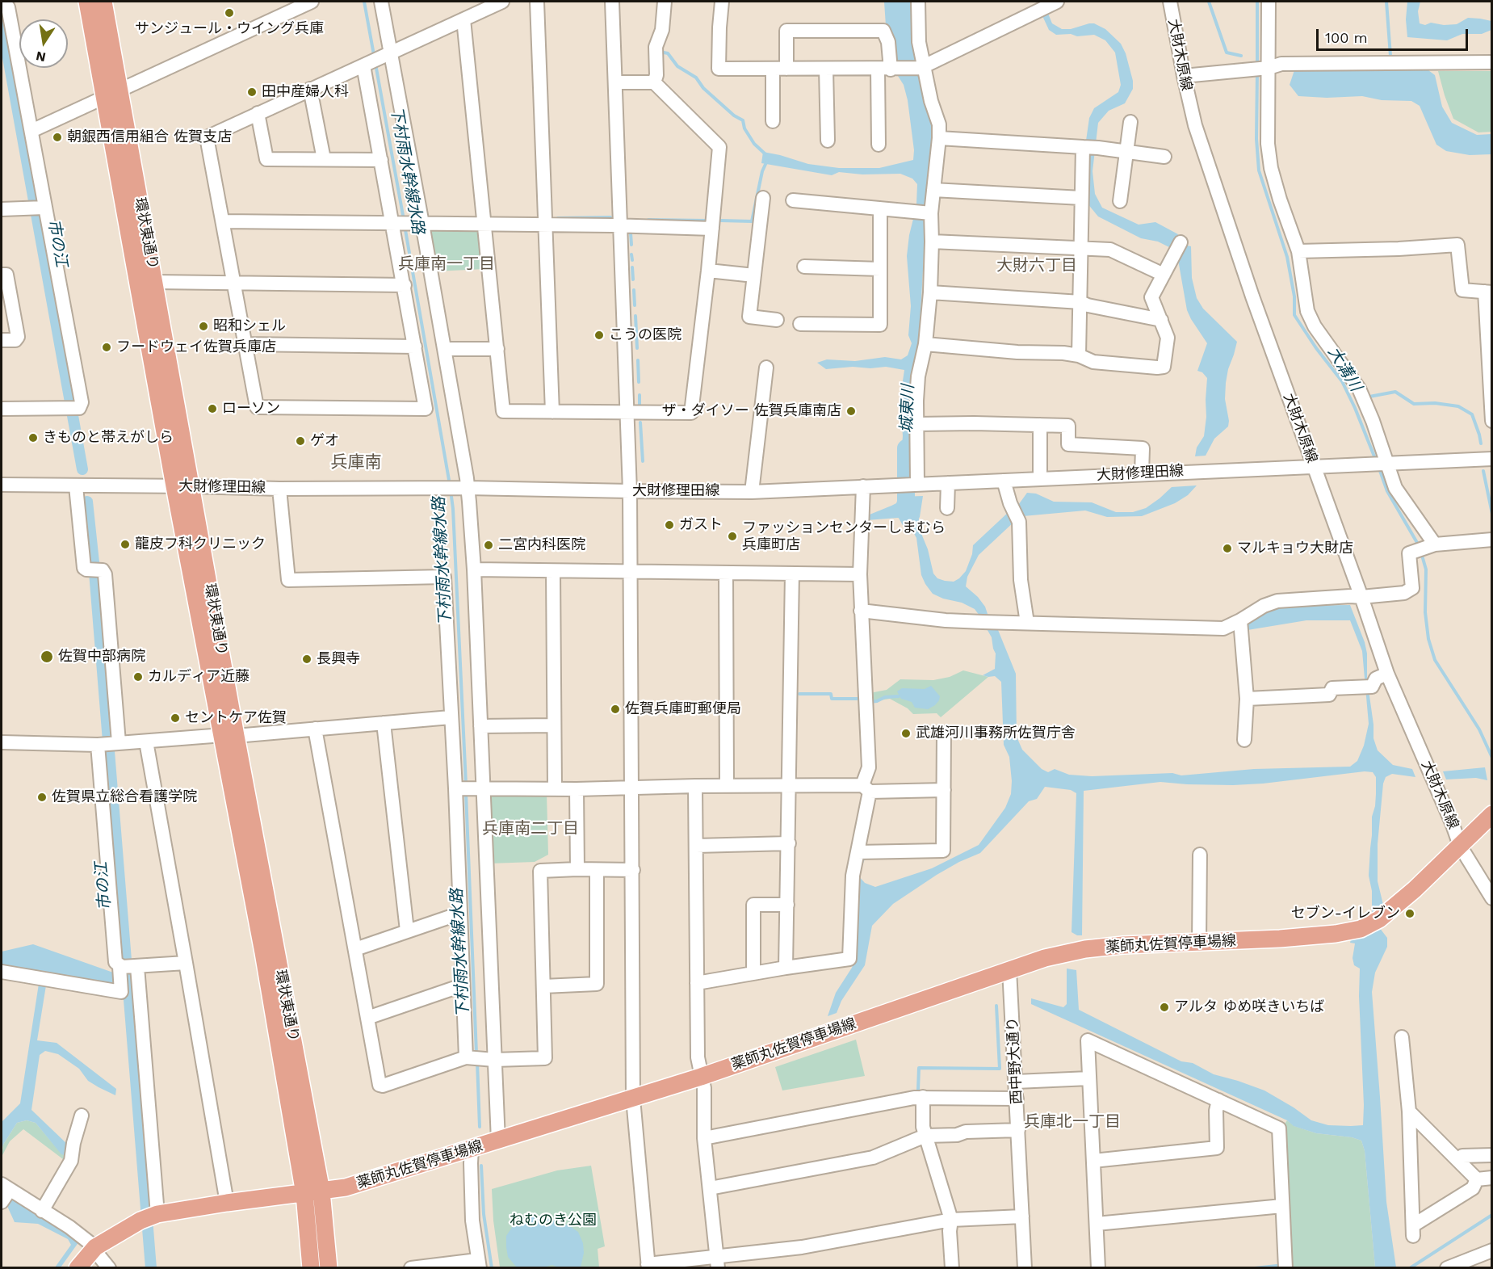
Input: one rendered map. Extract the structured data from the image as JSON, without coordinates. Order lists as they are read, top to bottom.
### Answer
{
  "streets": {
    "main road": ["環状東通り", "薬師丸佐賀停車場線"],
    "street": ["大財木原線", "大財修理田線", "西中野大通り"]
  },
  "crossings": [
    ["大財木原線", "大財修理田線"],
    ["大財木原線", "薬師丸佐賀停車場線"],
    ["環状東通り", "大財修理田線"],
    ["環状東通り", "薬師丸佐賀停車場線"],
    ["薬師丸佐賀停車場線", "西中野大通り"]
  ],
  "districts": [
    "兵庫南一丁目",
    "大財六丁目",
    "兵庫南",
    "兵庫南二丁目",
    "兵庫北一丁目"
  ],
  "water": [
    "下村雨水幹線水路",
    "市の江",
    "大溝川",
    "城東川"
  ],
  "parks": ["ねむのき公園"],
  "places": [
    "サンジュール・ウイング兵庫",
    "田中産婦人科",
    "朝銀西信用組合 佐賀支店",
    "昭和シェル",
    "こうの医院",
    "フードウェイ佐賀兵庫店",
    "ローソン",
    "ザ・ダイソー 佐賀兵庫南店",
    "きものと帯えがしら",
    "ゲオ",
    "ガスト",
    "ファッションセンターしまむら 兵庫町店",
    "龍皮フ科クリニック",
    "二宮内科医院",
    "マルキョウ大財店",
    "佐賀中部病院",
    "長興寺",
    "カルディア近藤",
    "佐賀兵庫町郵便局",
    "セントケア佐賀",
    "武雄河川事務所佐賀庁舎",
    "佐賀県立総合看護学院",
    "セブン-イレブン",
    "アルタ ゆめ咲きいちば"
  ],
  "scale_bar": "100 m",
  "north": "bottom"
}
